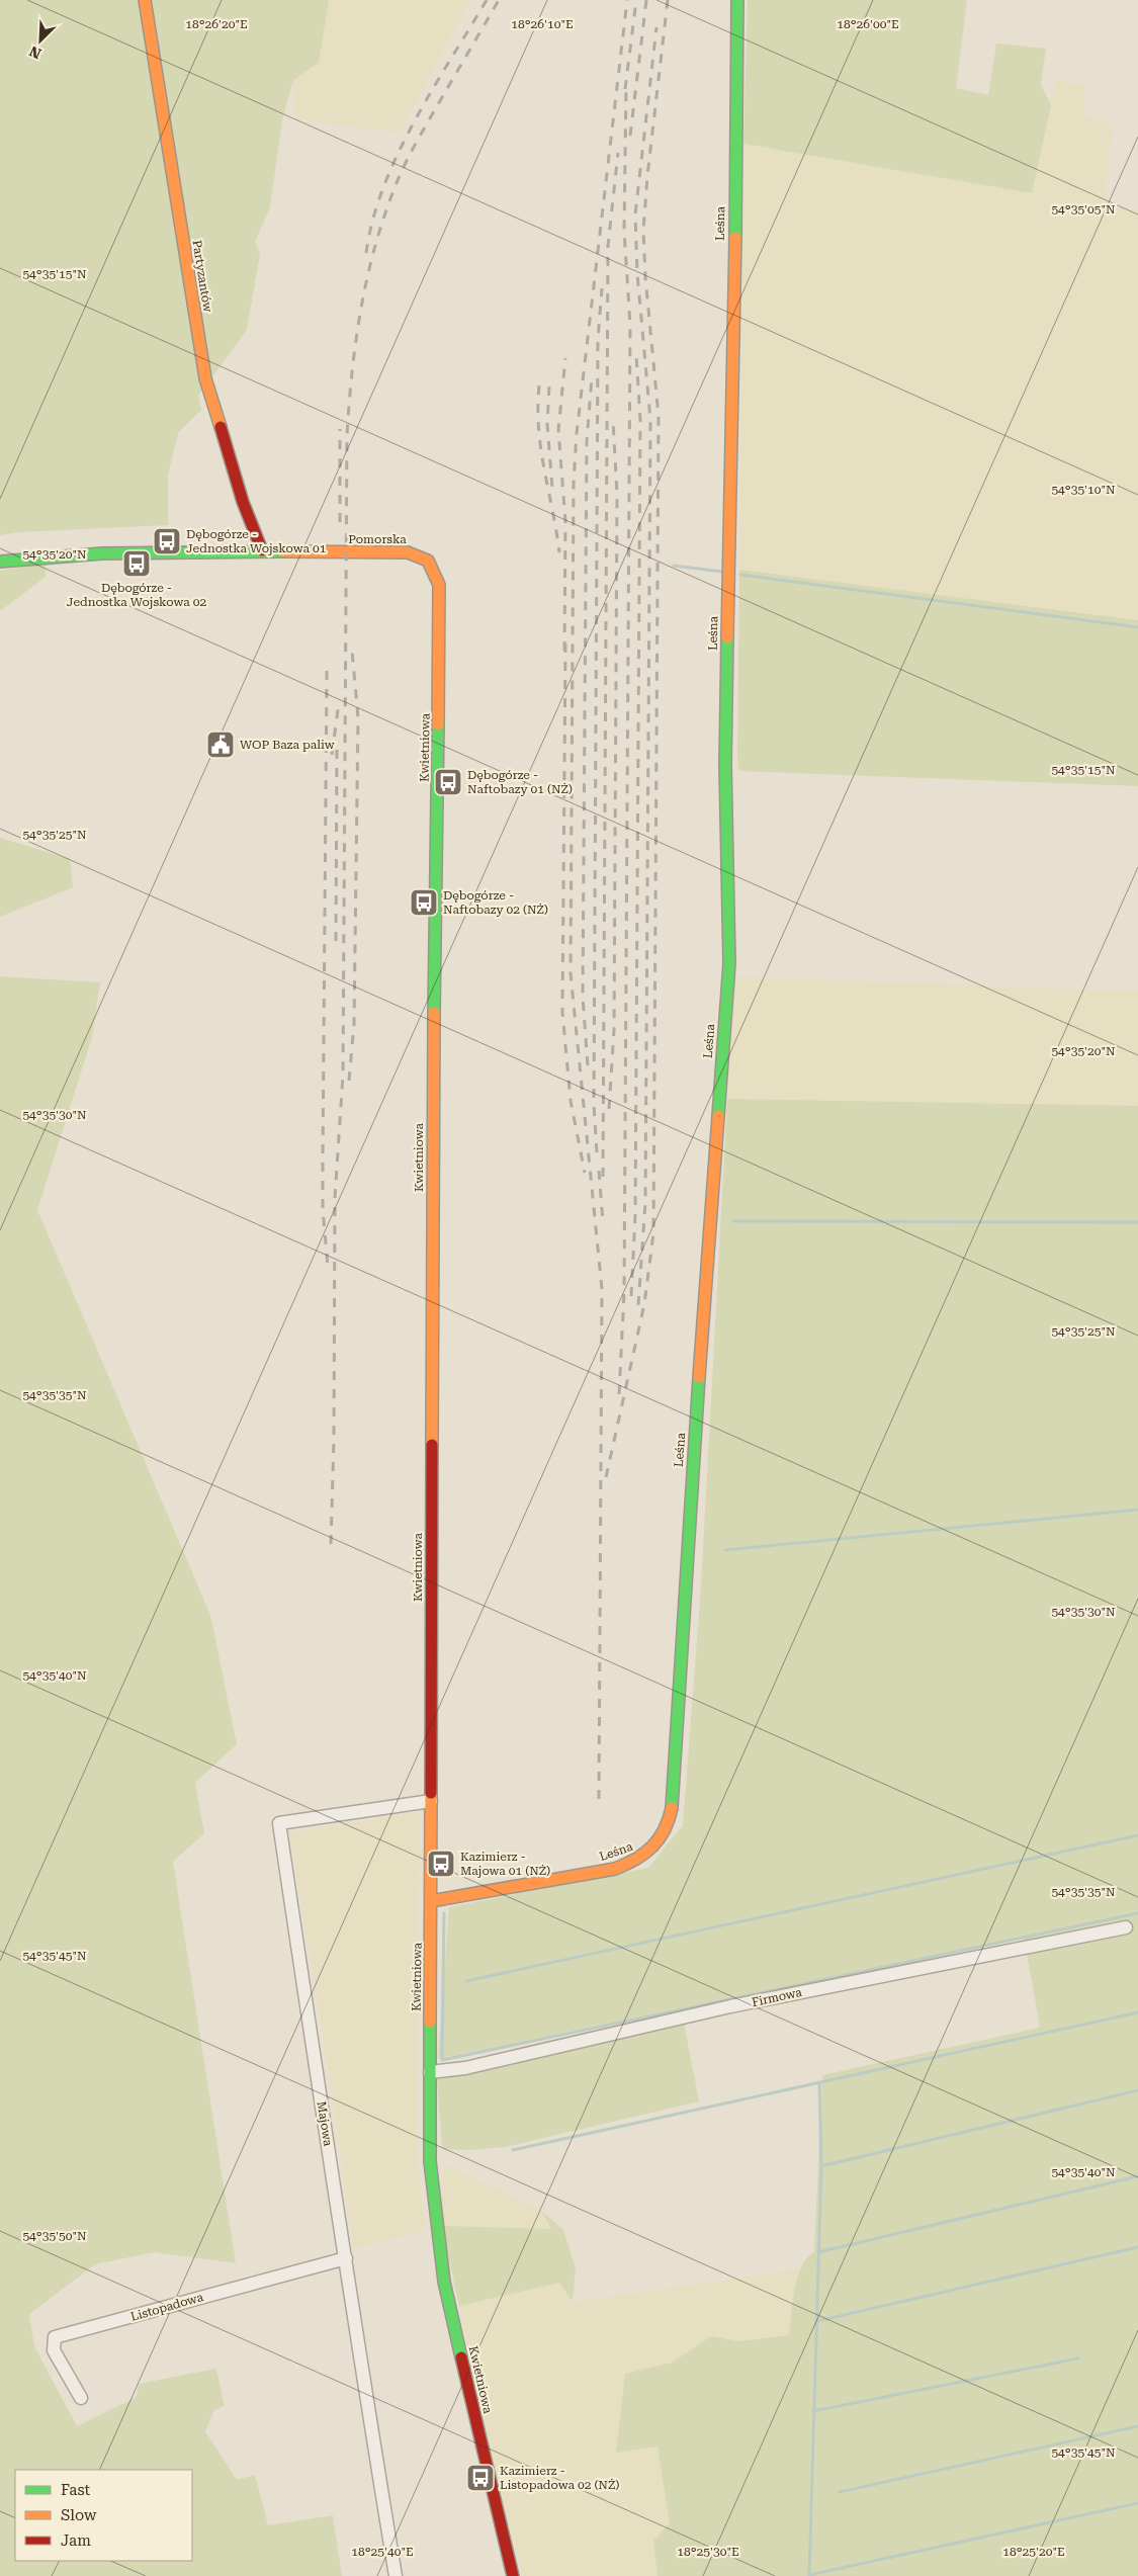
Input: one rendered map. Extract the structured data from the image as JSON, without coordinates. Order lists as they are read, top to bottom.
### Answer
{
  "streets": {
    "street": [
      "Leśna",
      "Partyzantów",
      "Pomorska",
      "Kwietniowa",
      "Firmowa",
      "Majowa",
      "Listopadowa"
    ]
  },
  "crossings": [
    ["Leśna", "Kwietniowa"],
    ["Partyzantów", "Pomorska"],
    ["Pomorska", "Kwietniowa"],
    ["Kwietniowa", "Firmowa"],
    ["Kwietniowa", "Majowa"],
    ["Majowa", "Listopadowa"]
  ],
  "places": {
    "bus stop": [
      "Dębogórze - Jednostka Wojskowa 01",
      "Dębogórze - Jednostka Wojskowa 02",
      "Dębogórze - Naftobazy 01 (NŻ)",
      "Dębogórze - Naftobazy 02 (NŻ)",
      "Kazimierz - Majowa 01 (NŻ)",
      "Kazimierz - Listopadowa 02 (NŻ)"
    ],
    "public building": ["WOP Baza paliw"]
  },
  "legend": ["Fast", "Slow", "Jam"],
  "north": "bottom left",
  "coordinates": [
    "18°26'10\"E",
    "18°26'00\"E",
    "18°26'20\"E",
    "54°35'05\"N",
    "54°35'15\"N",
    "54°35'10\"N",
    "54°35'20\"N",
    "54°35'25\"N",
    "54°35'30\"N",
    "54°35'35\"N",
    "54°35'40\"N",
    "54°35'45\"N",
    "54°35'50\"N",
    "18°25'40\"E",
    "18°25'30\"E",
    "18°25'20\"E"
  ]
}
